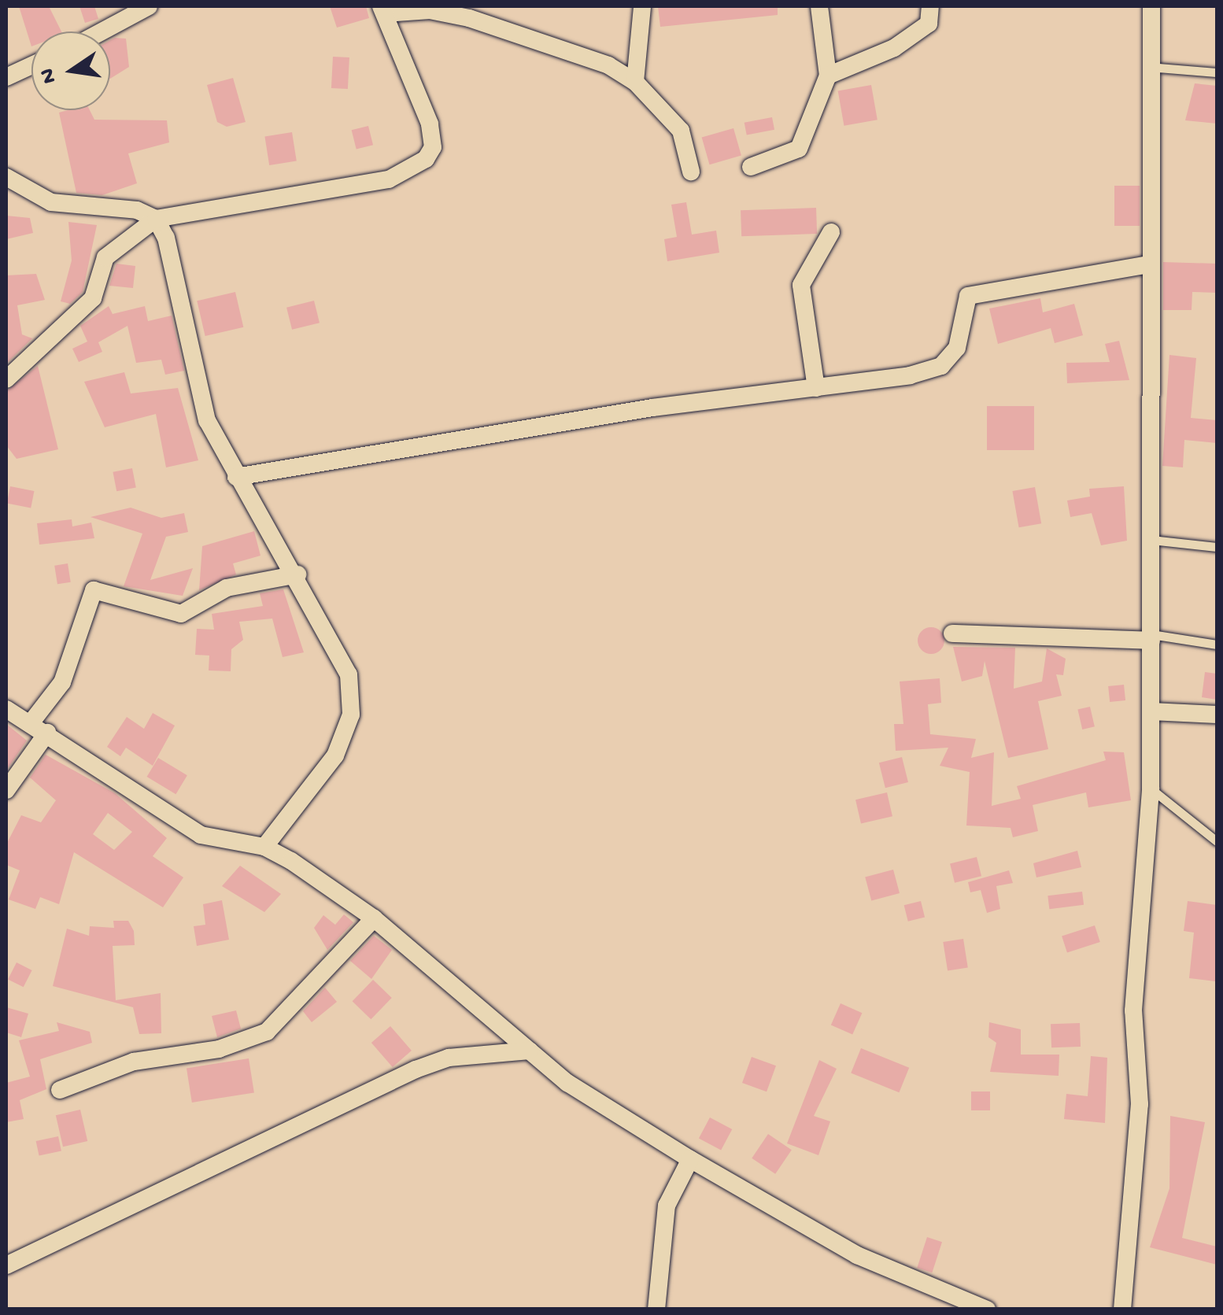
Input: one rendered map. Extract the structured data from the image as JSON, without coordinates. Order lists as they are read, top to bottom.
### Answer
{
  "north": "left"
}
